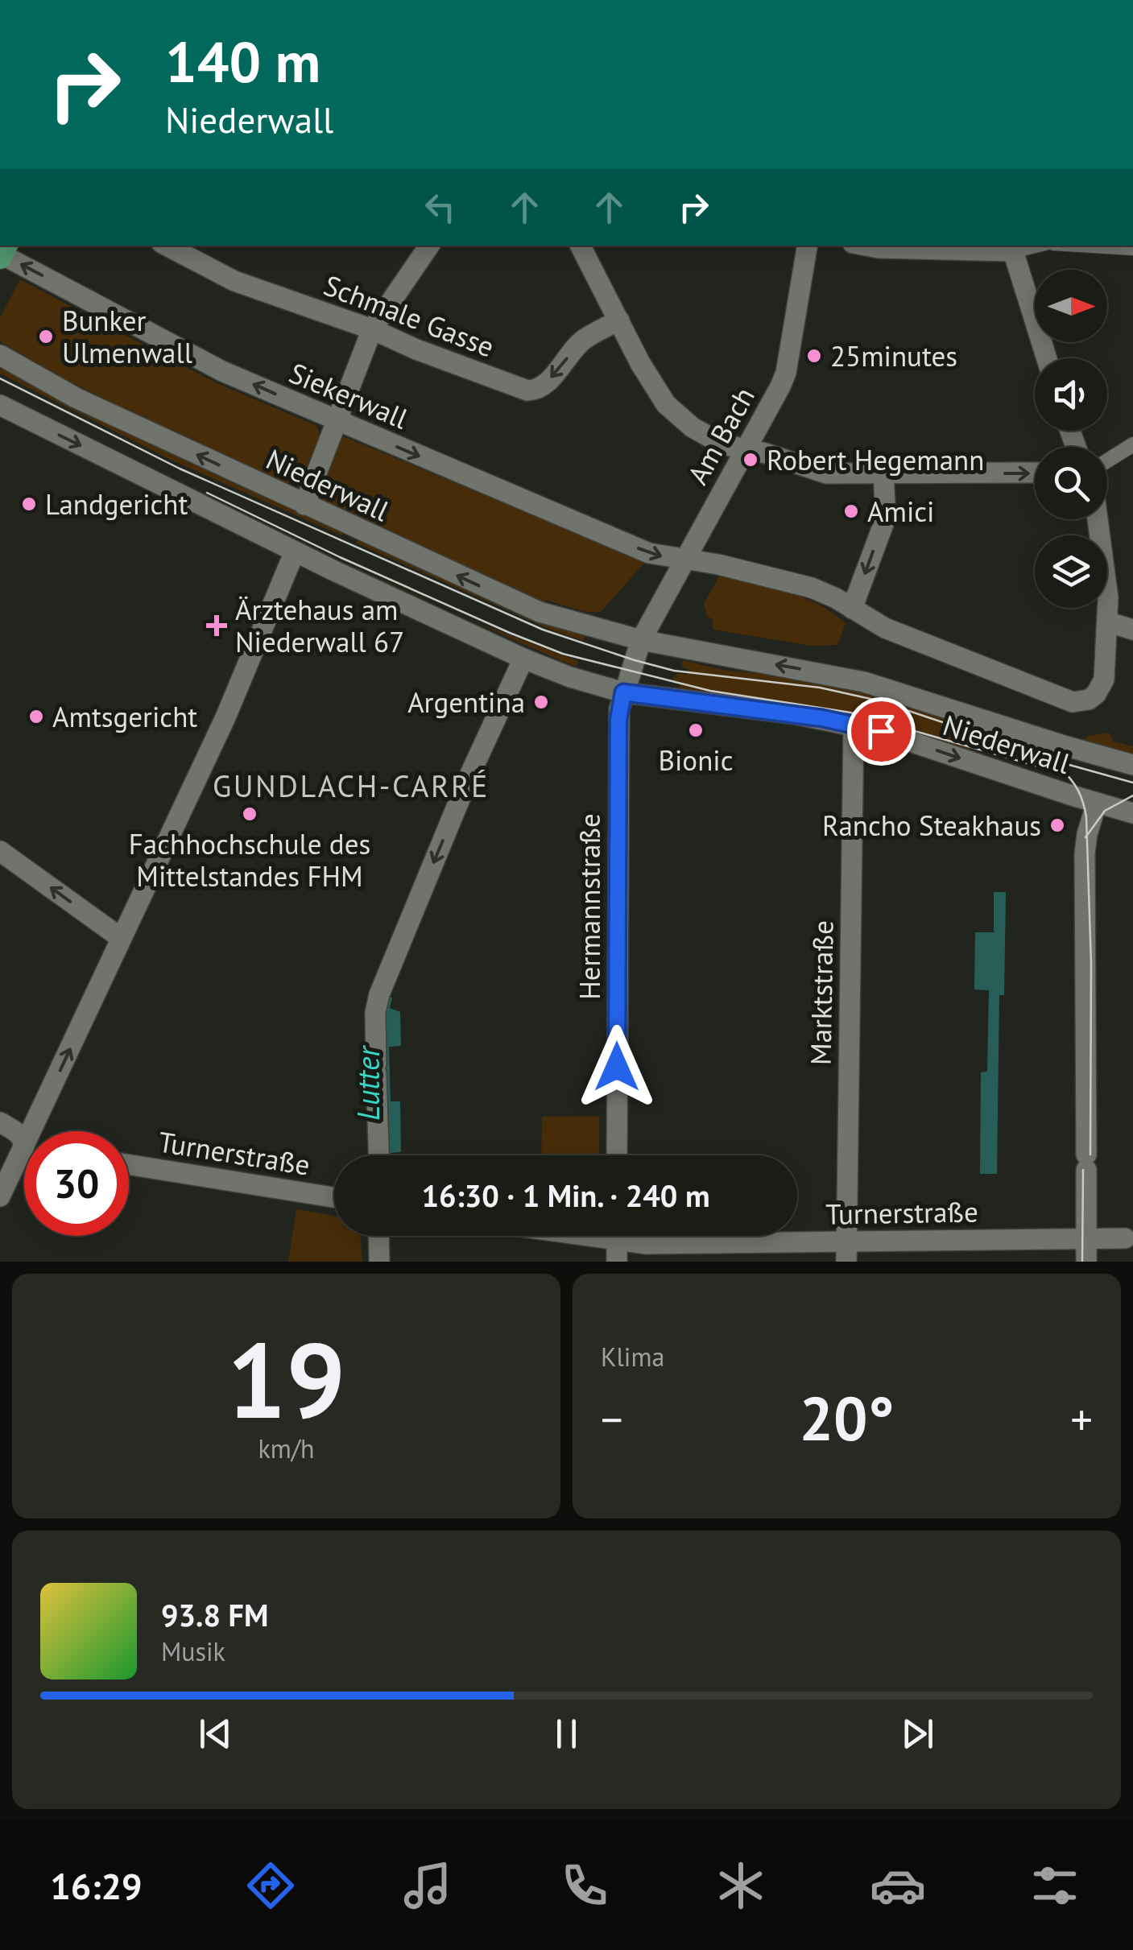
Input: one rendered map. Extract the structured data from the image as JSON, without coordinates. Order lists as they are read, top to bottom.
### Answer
{
  "streets": {
    "street": [
      "Schmale Gasse",
      "Siekerwall",
      "Am Bach",
      "Niederwall",
      "Hermannstraße",
      "Marktstraße",
      "Turnerstraße"
    ]
  },
  "crossings": [
    ["Siekerwall", "Am Bach"],
    ["Am Bach", "Niederwall"],
    ["Niederwall", "Hermannstraße"],
    ["Niederwall", "Marktstraße"],
    ["Marktstraße", "Turnerstraße"]
  ],
  "one_way": ["Schmale Gasse"],
  "districts": ["GUNDLACH-CARRÉ"],
  "water": ["Lutter"],
  "places": {
    "other": [
      "Bunker Ulmenwall",
      "25minutes",
      "Robert Hegemann",
      "Landgericht",
      "Amici",
      "Argentina",
      "Amtsgericht",
      "Bionic",
      "Fachhochschule des Mittelstandes FHM",
      "Rancho Steakhaus"
    ],
    "health": ["Ärztehaus am Niederwall 67"]
  },
  "north": "right",
  "page": {
    "turn": ["140 m", "Niederwall"],
    "limit": "30",
    "trip": "16:30 · 1 Min. · 240 m",
    "tile": [
      ["19", "km/h"],
      "Klima"
    ],
    "heat": ["−", "20°", "+"],
    "song": ["93.8 FM", "Musik"],
    "tabs": "16:29"
  }
}
